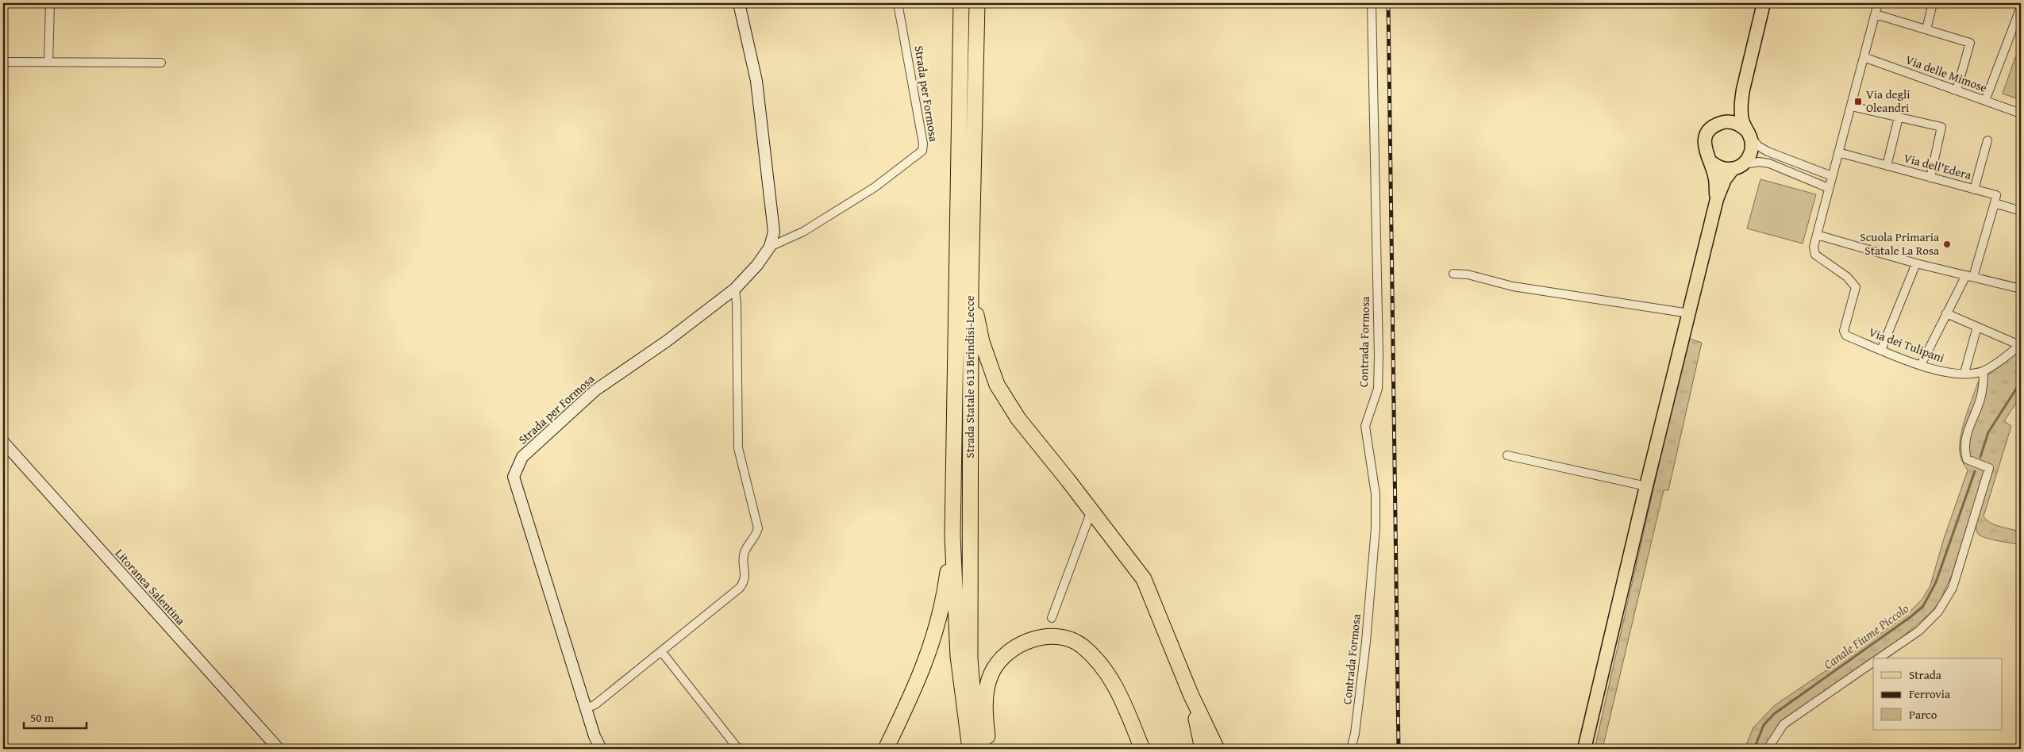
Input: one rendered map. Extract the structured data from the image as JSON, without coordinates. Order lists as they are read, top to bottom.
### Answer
{
  "streets": {
    "highway": ["Strada Statale 613 Brindisi-Lecce"],
    "street": [
      "Via delle Mimose",
      "Strada per Formosa",
      "Via dell'Edera",
      "Contrada Formosa",
      "Via dei Tulipani",
      "Litoranea Salentina"
    ]
  },
  "water": ["Canale Fiume Piccolo"],
  "places": {
    "transit": ["Via degli Oleandri"],
    "other": ["Scuola Primaria Statale La Rosa"]
  },
  "legend": ["Strada", "Ferrovia", "Parco"],
  "scale_bar": "50 m"
}
